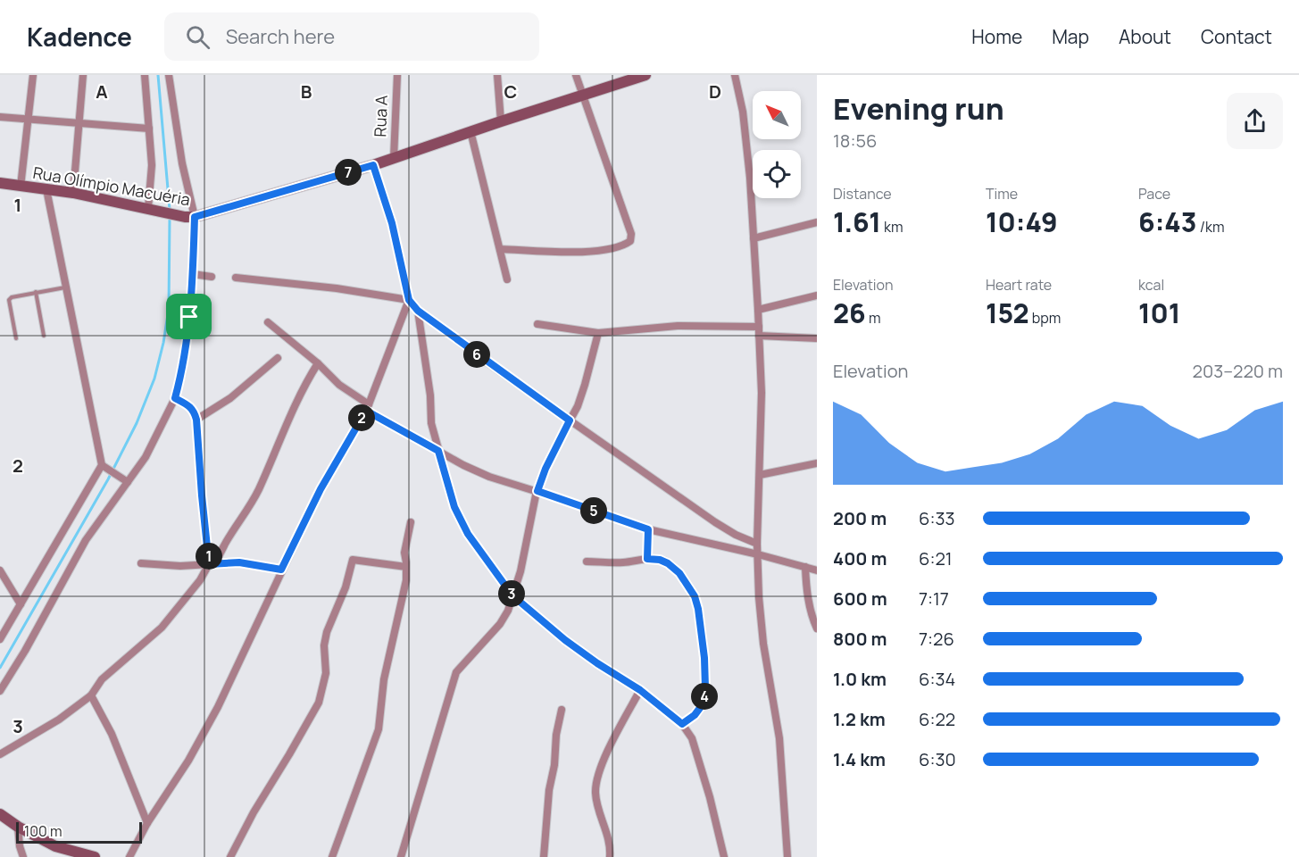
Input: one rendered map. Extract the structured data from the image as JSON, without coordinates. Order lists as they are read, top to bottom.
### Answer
{
  "streets": {
    "street": ["Rua A", "Rua Olímpio Macuéria"]
  },
  "crossings": [
    ["Rua A", "Rua Olímpio Macuéria"]
  ],
  "scale_bar": "100 m",
  "north": "top left",
  "page": {
    "header": "Kadence",
    "search": "Search here",
    "nav": [
      "Home",
      "Map",
      "About",
      "Contact"
    ],
    "heading": ["Evening run", "18:56"],
    "pins": [
      "7",
      "6",
      "2",
      "5",
      "1",
      "3",
      "4"
    ],
    "stats": [
      ["Distance", "1.61 km"],
      ["Time", "10:49"],
      ["Pace", "6:43 /km"],
      ["Elevation", "26 m"],
      ["Heart rate", "152 bpm"],
      ["kcal", "101"]
    ],
    "chart": ["Elevation", "203–220 m"],
    "list": [
      {
        "name": "200 m",
        "note": "6:33"
      },
      {
        "name": "400 m",
        "note": "6:21"
      },
      {
        "name": "600 m",
        "note": "7:17"
      },
      {
        "name": "800 m",
        "note": "7:26"
      },
      {
        "name": "1.0 km",
        "note": "6:34"
      },
      {
        "name": "1.2 km",
        "note": "6:22"
      },
      {
        "name": "1.4 km",
        "note": "6:30"
      }
    ],
    "scale": "100 m"
  },
  "grid": {
    "columns": [
      "A",
      "B",
      "C",
      "D"
    ],
    "rows": ["1", "2", "3"]
  }
}
